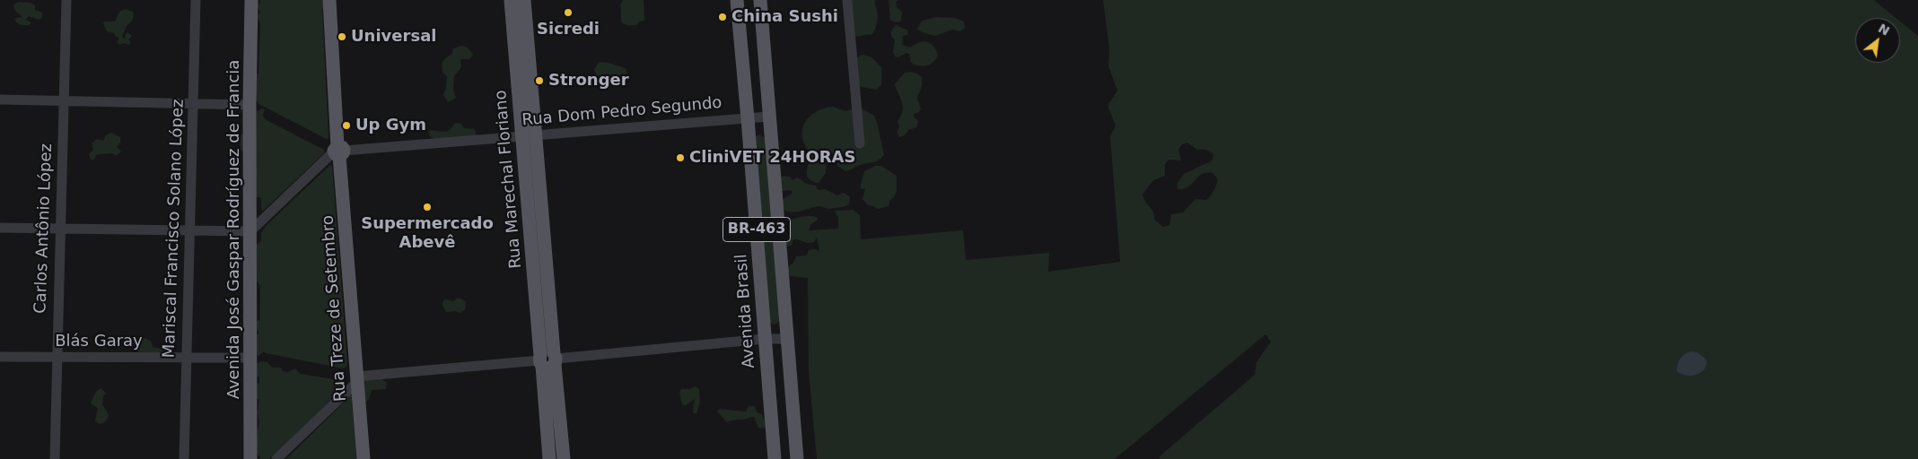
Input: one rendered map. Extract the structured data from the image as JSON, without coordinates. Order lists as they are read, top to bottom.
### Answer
{
  "streets": {
    "main road": [
      "Rua Marechal Floriano",
      "Avenida José Gaspar Rodríguez de Francia",
      "BR-463",
      "Rua Treze de Setembro",
      "Avenida Brasil"
    ],
    "street": [
      "Rua Dom Pedro Segundo",
      "Carlos Antônio López",
      "Mariscal Francisco Solano López",
      "Blás Garay"
    ]
  },
  "crossings": [
    ["Rua Dom Pedro Segundo", "Rua Marechal Floriano"],
    ["Rua Dom Pedro Segundo", "BR-463"],
    ["Rua Dom Pedro Segundo", "Rua Treze de Setembro"],
    ["Rua Dom Pedro Segundo", "Avenida Brasil"],
    ["Carlos Antônio López", "Blás Garay"],
    ["Mariscal Francisco Solano López", "Blás Garay"],
    ["Avenida José Gaspar Rodríguez de Francia", "Blás Garay"]
  ],
  "places": [
    "Sicredi",
    "China Sushi",
    "Universal",
    "Stronger",
    "Up Gym",
    "CliniVET 24HORAS",
    "Supermercado Abevê"
  ],
  "north": "top right"
}
